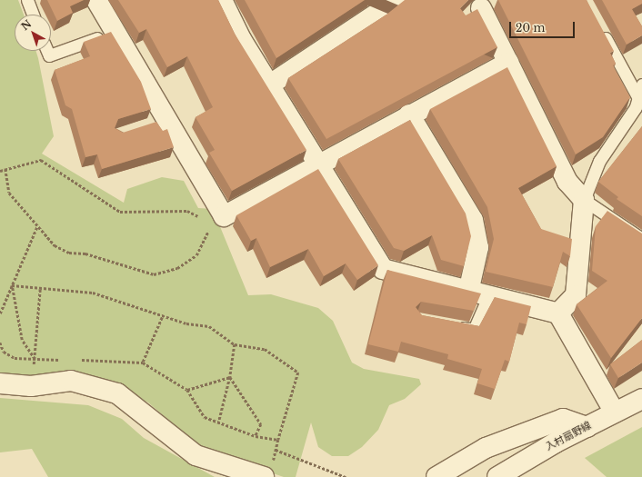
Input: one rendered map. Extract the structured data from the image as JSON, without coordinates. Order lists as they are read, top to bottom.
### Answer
{
  "streets": {
    "street": ["入村扇野線"]
  },
  "scale_bar": "20 m",
  "north": "top left"
}
